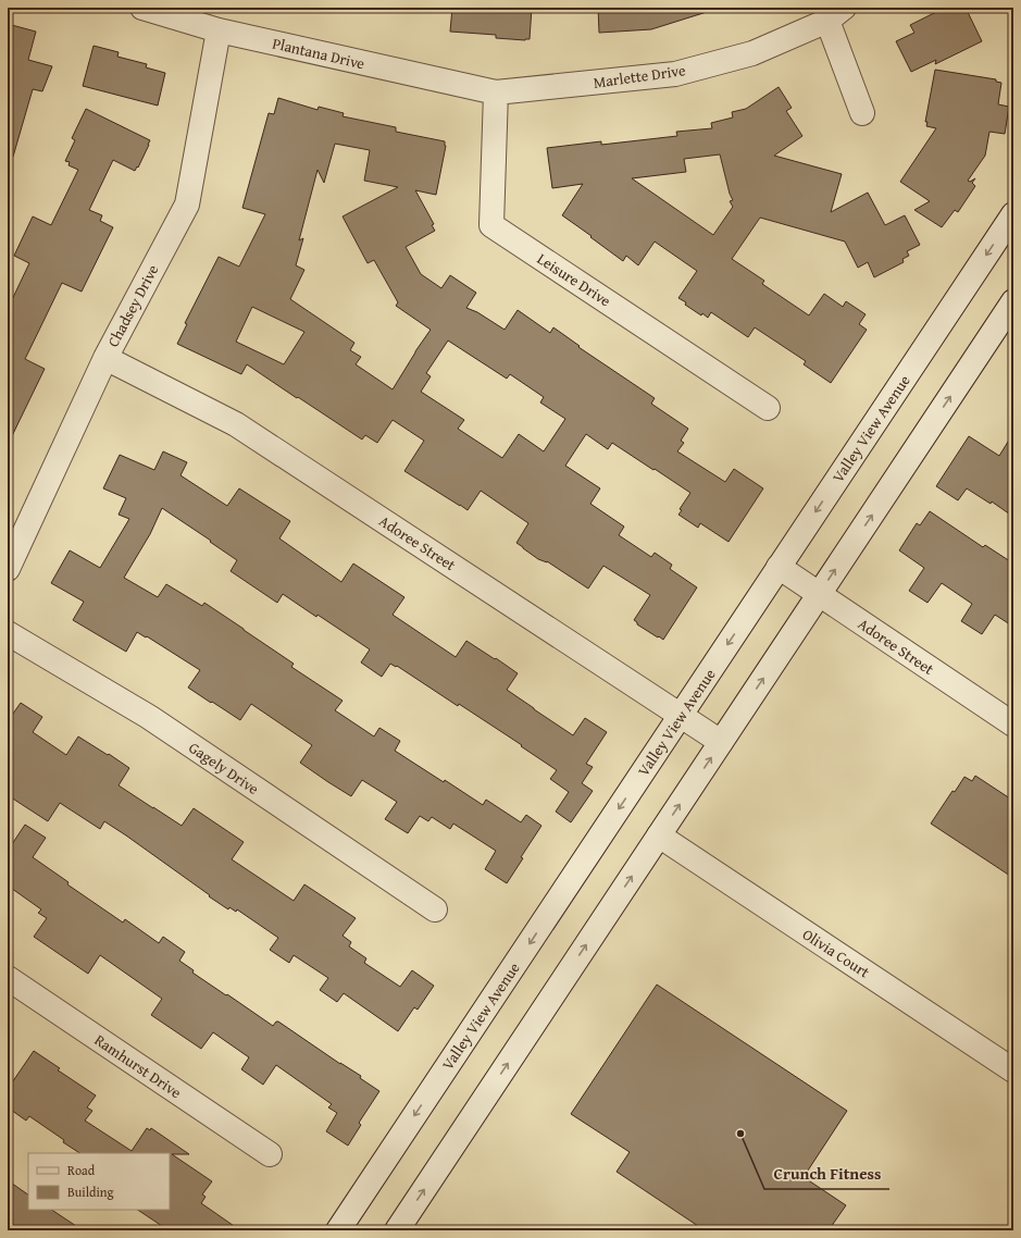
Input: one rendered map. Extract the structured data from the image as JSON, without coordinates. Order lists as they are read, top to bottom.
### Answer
{
  "streets": {
    "street": [
      "Plantana Drive",
      "Marlette Drive",
      "Leisure Drive",
      "Chadsey Drive",
      "Valley View Avenue",
      "Adoree Street",
      "Gagely Drive",
      "Olivia Court",
      "Ramhurst Drive"
    ]
  },
  "crossings": [
    ["Plantana Drive", "Marlette Drive"],
    ["Plantana Drive", "Leisure Drive"],
    ["Plantana Drive", "Chadsey Drive"],
    ["Marlette Drive", "Leisure Drive"],
    ["Chadsey Drive", "Adoree Street"],
    ["Valley View Avenue", "Adoree Street"]
  ],
  "places": ["Crunch Fitness"],
  "legend": ["Road", "Building"]
}
